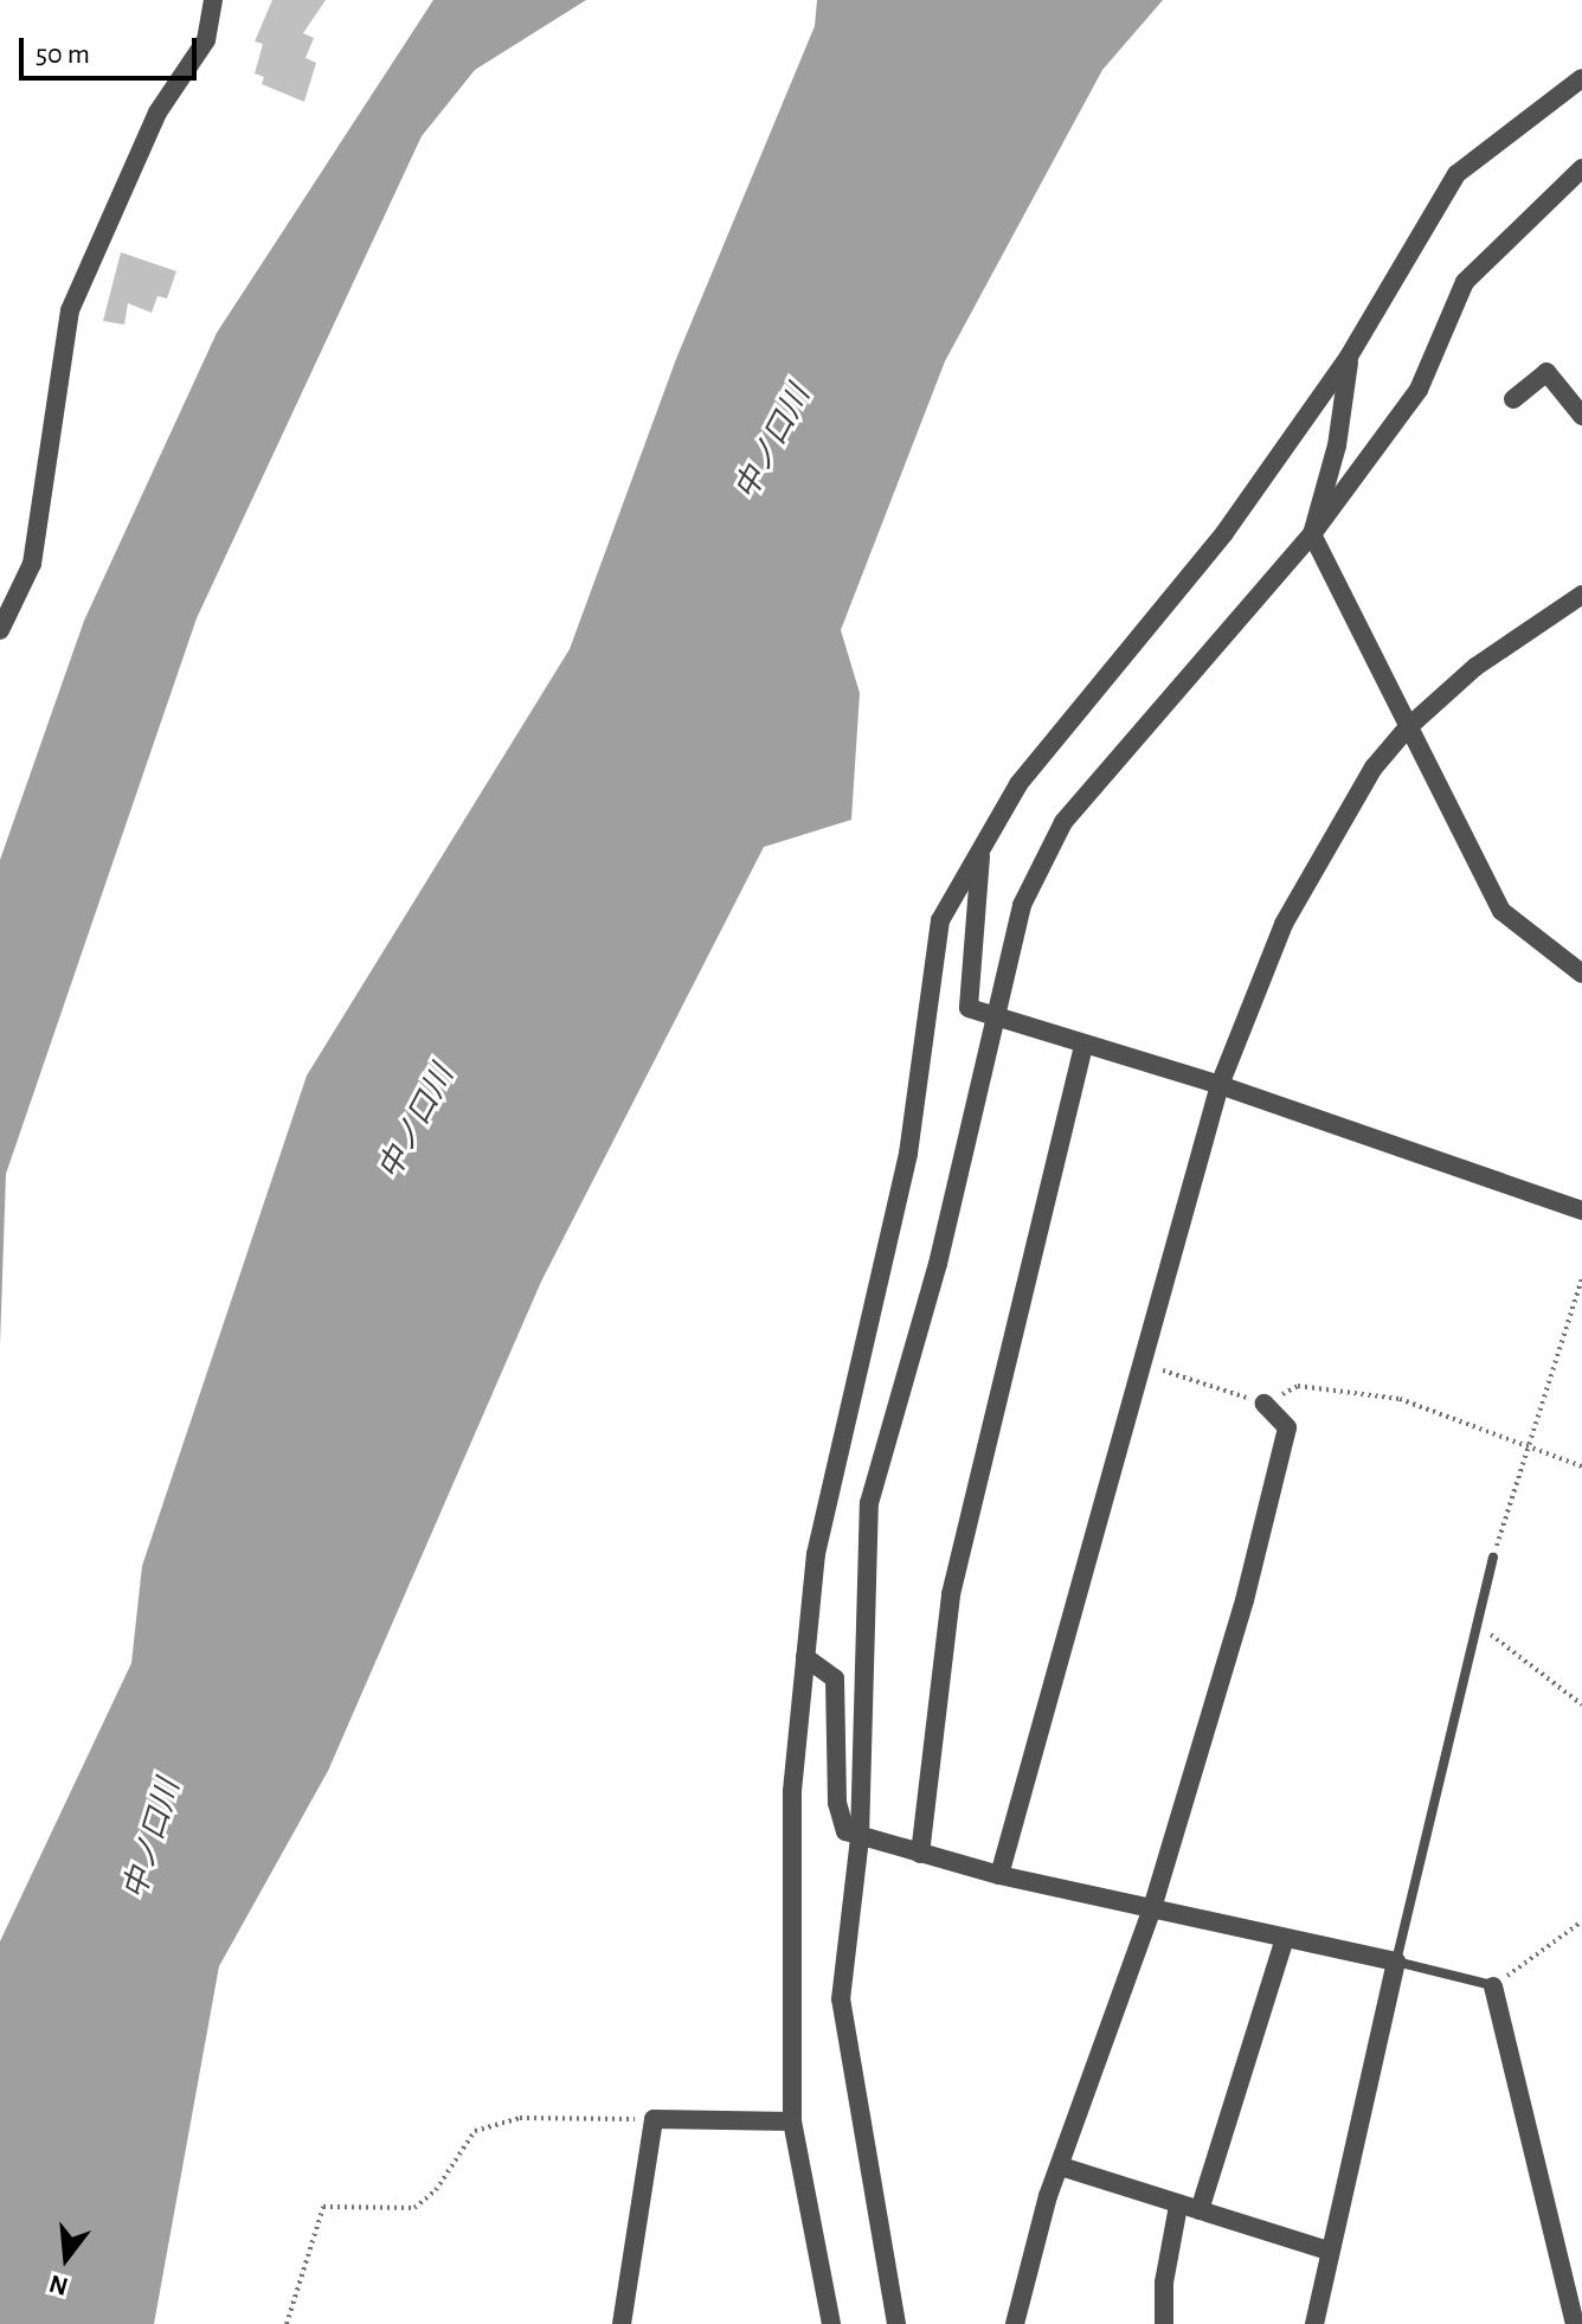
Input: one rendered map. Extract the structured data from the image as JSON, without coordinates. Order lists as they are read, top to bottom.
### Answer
{
  "water": ["中ノ口川"],
  "scale_bar": "50 m",
  "north": "bottom"
}
